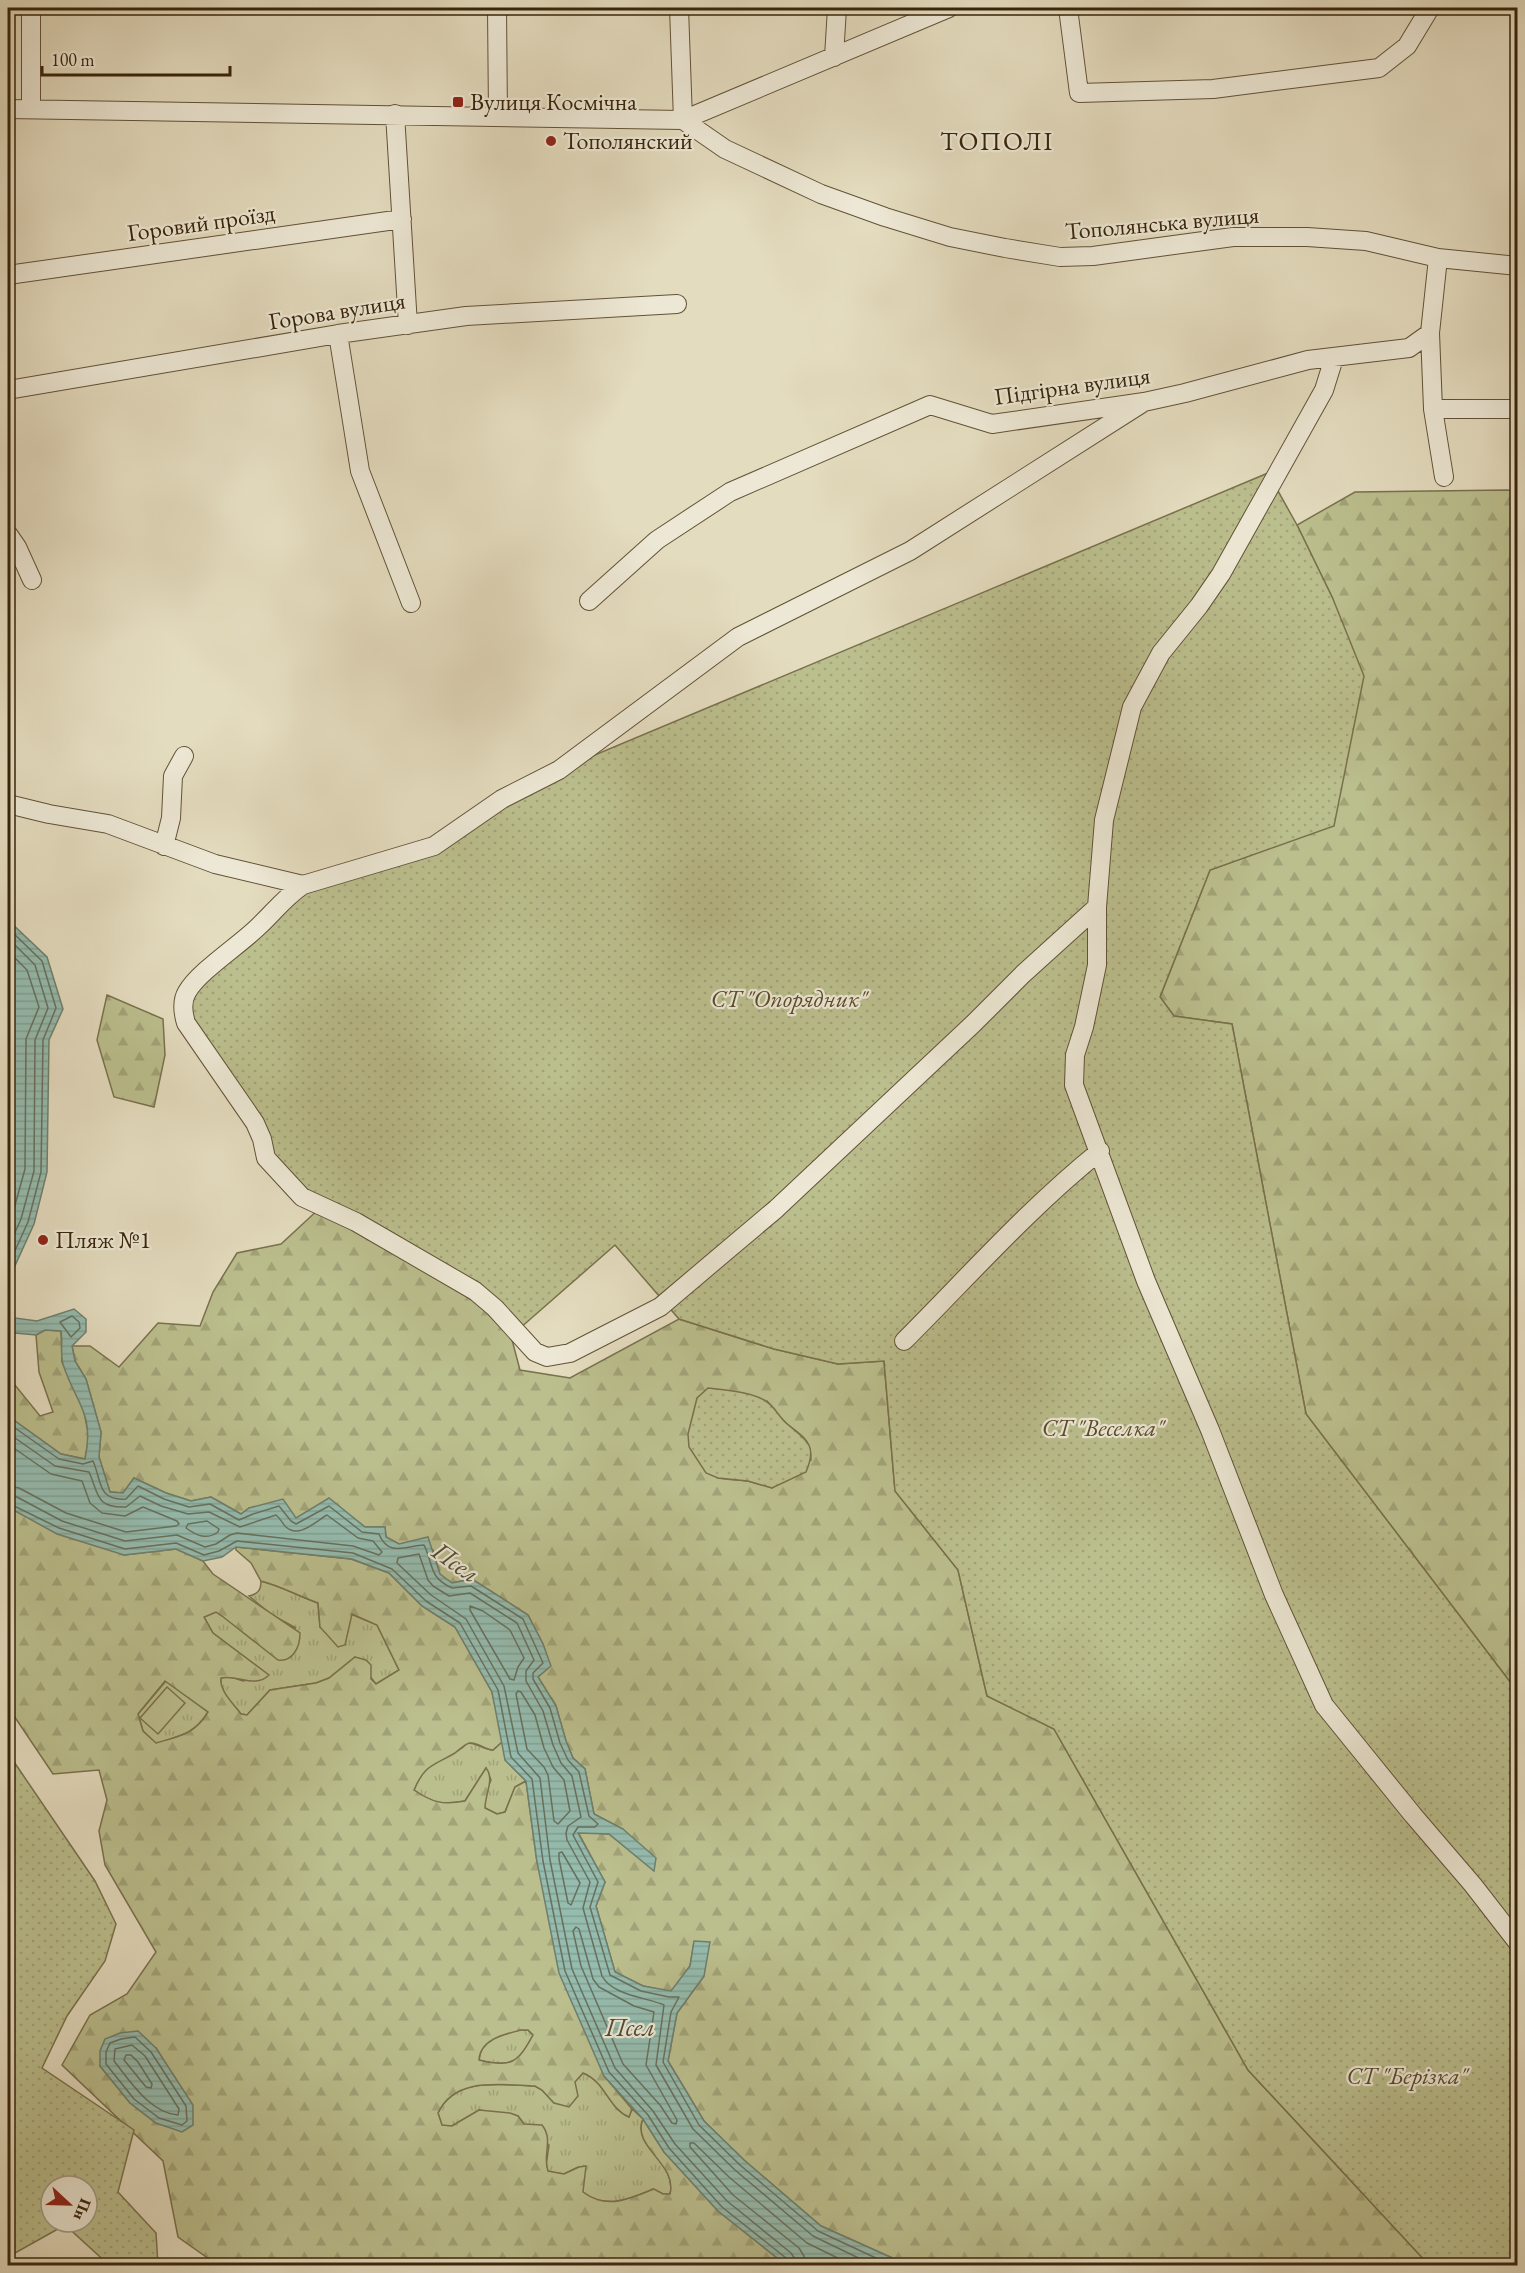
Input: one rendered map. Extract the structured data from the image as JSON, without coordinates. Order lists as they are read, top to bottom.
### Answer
{
  "streets": {
    "street": [
      "Горовий проїзд",
      "Тополянська вулиця",
      "Горова вулиця",
      "Підгірна вулиця"
    ]
  },
  "districts": ["ТОПОЛІ"],
  "water": ["Псел"],
  "parks": ["СТ \"Опорядник\"", "СТ \"Веселка\"", "СТ \"Берізка\""],
  "places": {
    "transit": ["Вулиця Космічна"],
    "other": ["Тополянский", "Пляж №1"]
  },
  "scale_bar": "100 m",
  "north": "right"
}
